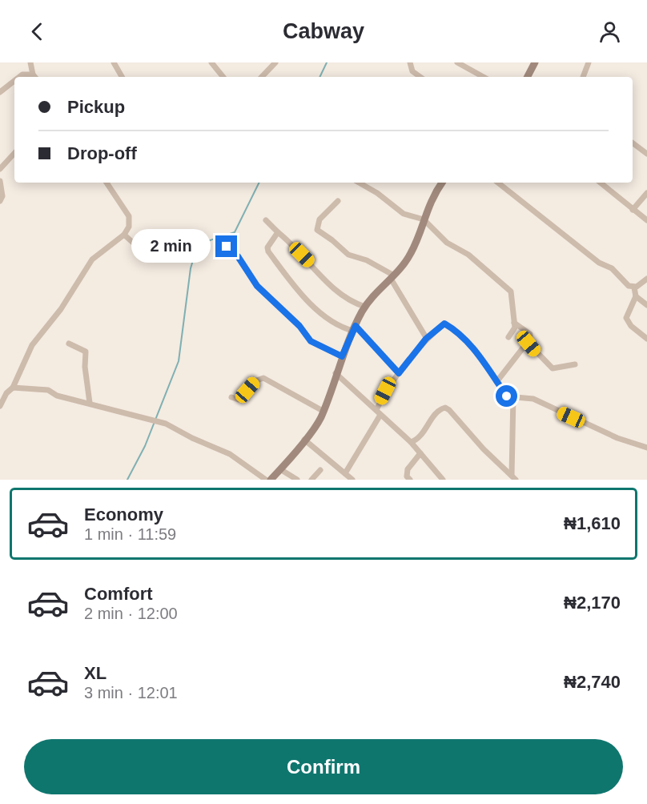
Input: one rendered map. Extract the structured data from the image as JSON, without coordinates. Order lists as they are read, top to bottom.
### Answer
{
  "page": {
    "header": "Cabway",
    "banner": ["Pickup", "Drop-off"],
    "bubble": "2 min",
    "list": [
      {
        "name": "Economy",
        "note": "1 min · 11:59",
        "value": "₦1,610"
      },
      {
        "name": "Comfort",
        "note": "2 min · 12:00",
        "value": "₦2,170"
      },
      {
        "name": "XL",
        "note": "3 min · 12:01",
        "value": "₦2,740"
      }
    ],
    "buttons": "Confirm"
  }
}
